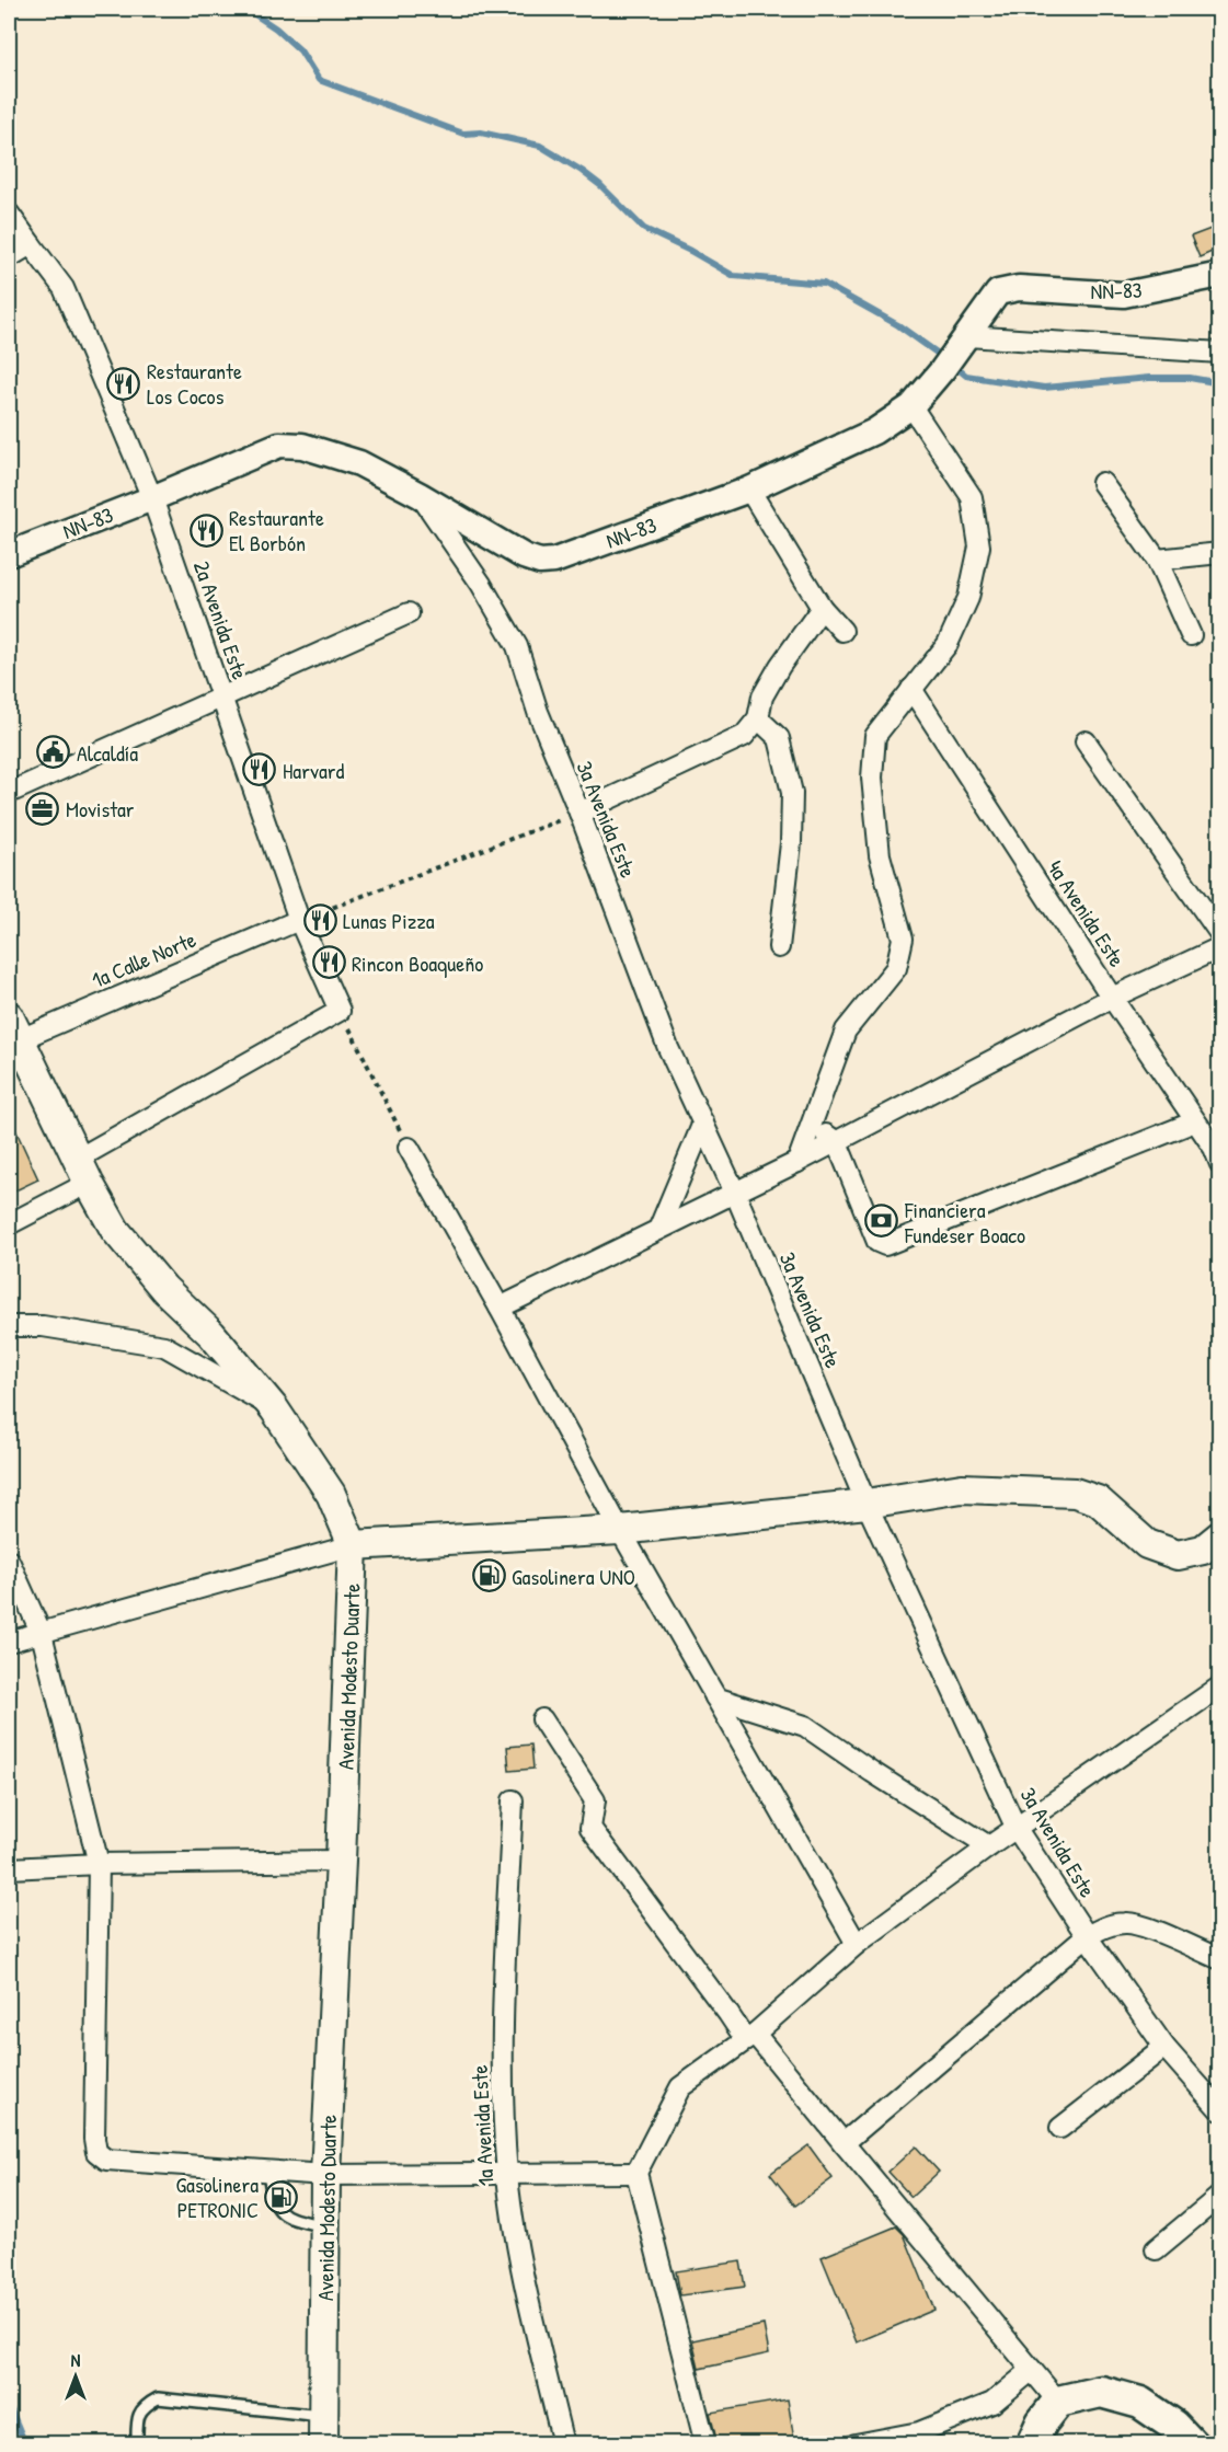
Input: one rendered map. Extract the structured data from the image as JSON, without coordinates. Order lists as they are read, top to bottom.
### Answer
{
  "streets": {
    "main road": ["Avenida Modesto Duarte"],
    "street": [
      "NN-83",
      "2a Avenida Este",
      "3a Avenida Este",
      "4a Avenida Este",
      "1a Calle Norte",
      "1a Avenida Este"
    ]
  },
  "crossings": [
    ["NN-83", "2a Avenida Este"],
    ["NN-83", "3a Avenida Este"],
    ["2a Avenida Este", "1a Calle Norte"],
    ["1a Calle Norte", "Avenida Modesto Duarte"]
  ],
  "places": {
    "restaurant": [
      "Restaurante Los Cocos",
      "Restaurante El Borbón",
      "Harvard",
      "Lunas Pizza",
      "Rincon Boaqueño"
    ],
    "public building": ["Alcaldía"],
    "office": ["Movistar"],
    "bank": ["Financiera Fundeser Boaco"],
    "fuel station": ["Gasolinera UNO", "Gasolinera PETRONIC"]
  },
  "north": "top"
}
